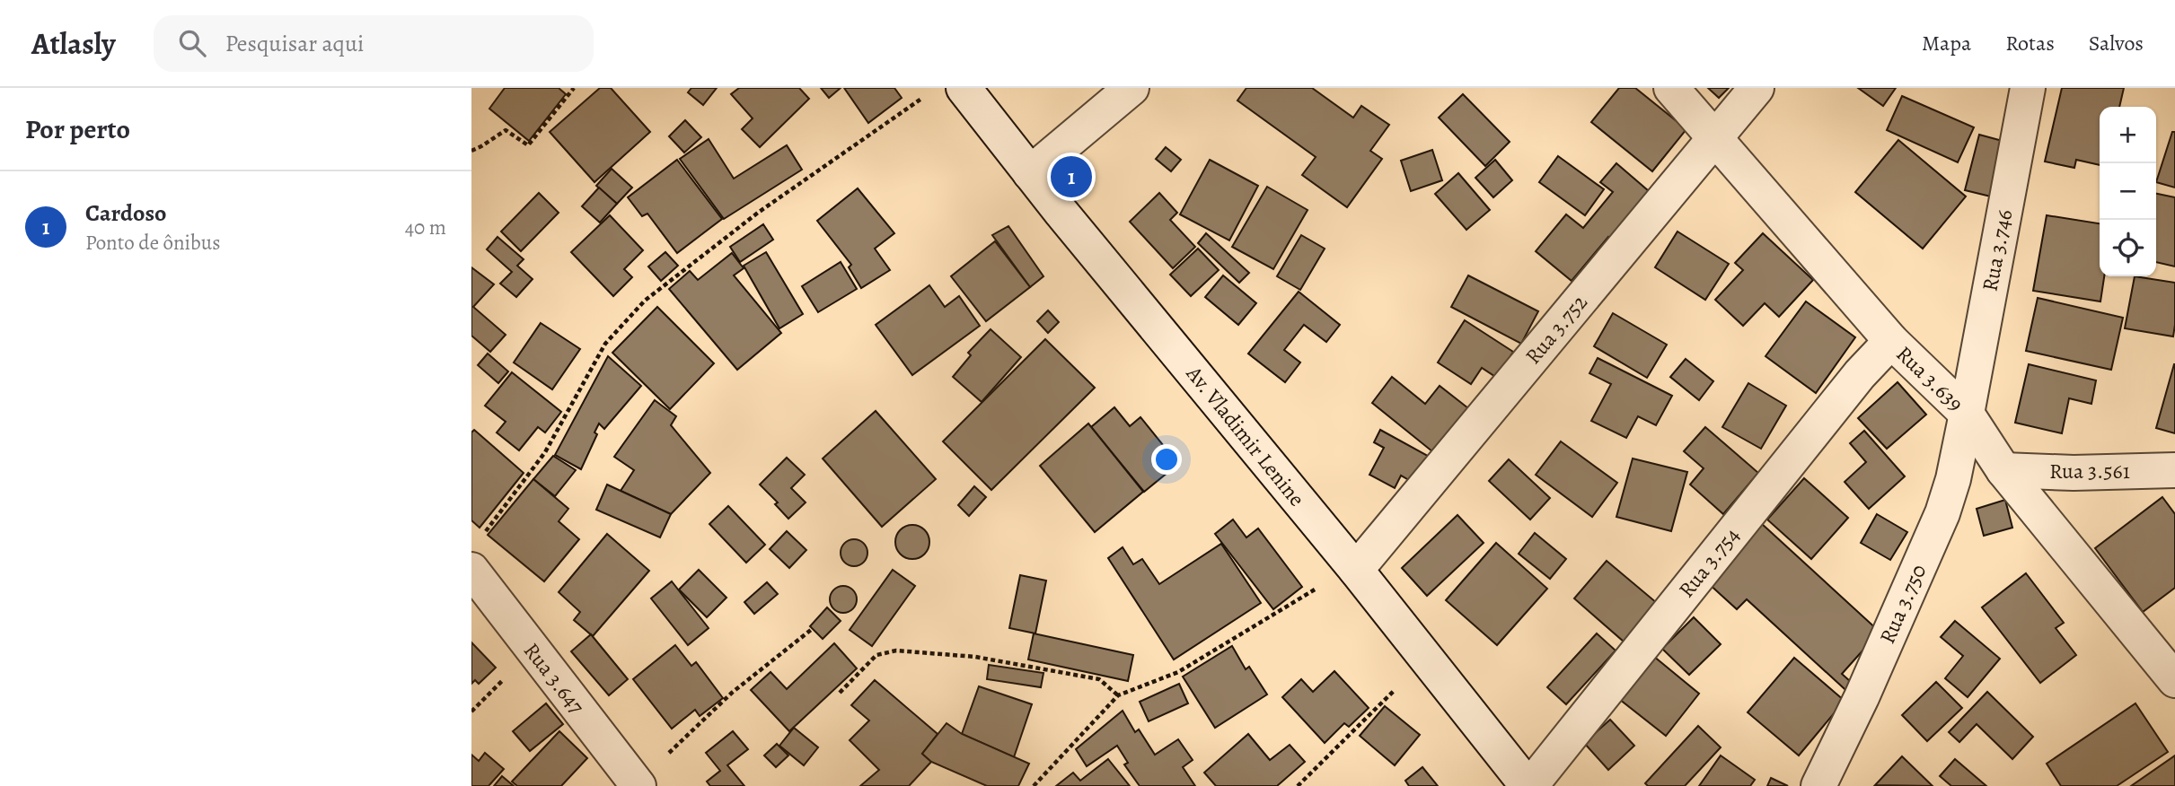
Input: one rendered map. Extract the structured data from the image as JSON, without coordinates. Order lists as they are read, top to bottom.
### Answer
{
  "streets": {
    "street": [
      "Rua 3.746",
      "Rua 3.752",
      "Rua 3.639",
      "Av. Vladimir Lenine",
      "Rua 3.561",
      "Rua 3.754",
      "Rua 3.750",
      "Rua 3.647"
    ]
  },
  "crossings": [
    ["Rua 3.746", "Rua 3.639"],
    ["Rua 3.746", "Rua 3.750"],
    ["Rua 3.752", "Rua 3.639"],
    ["Rua 3.752", "Av. Vladimir Lenine"],
    ["Rua 3.639", "Rua 3.561"],
    ["Rua 3.639", "Rua 3.754"],
    ["Rua 3.639", "Rua 3.750"],
    ["Av. Vladimir Lenine", "Rua 3.754"]
  ],
  "page": {
    "header": "Atlasly",
    "search": "Pesquisar aqui",
    "nav": ["Mapa", "Rotas", "Salvos"],
    "heading": "Por perto",
    "map_buttons": ["+", "−"],
    "pins": "1",
    "list": [
      {
        "mark": "1",
        "name": "Cardoso",
        "note": "Ponto de ônibus",
        "value": "40 m"
      }
    ]
  }
}
